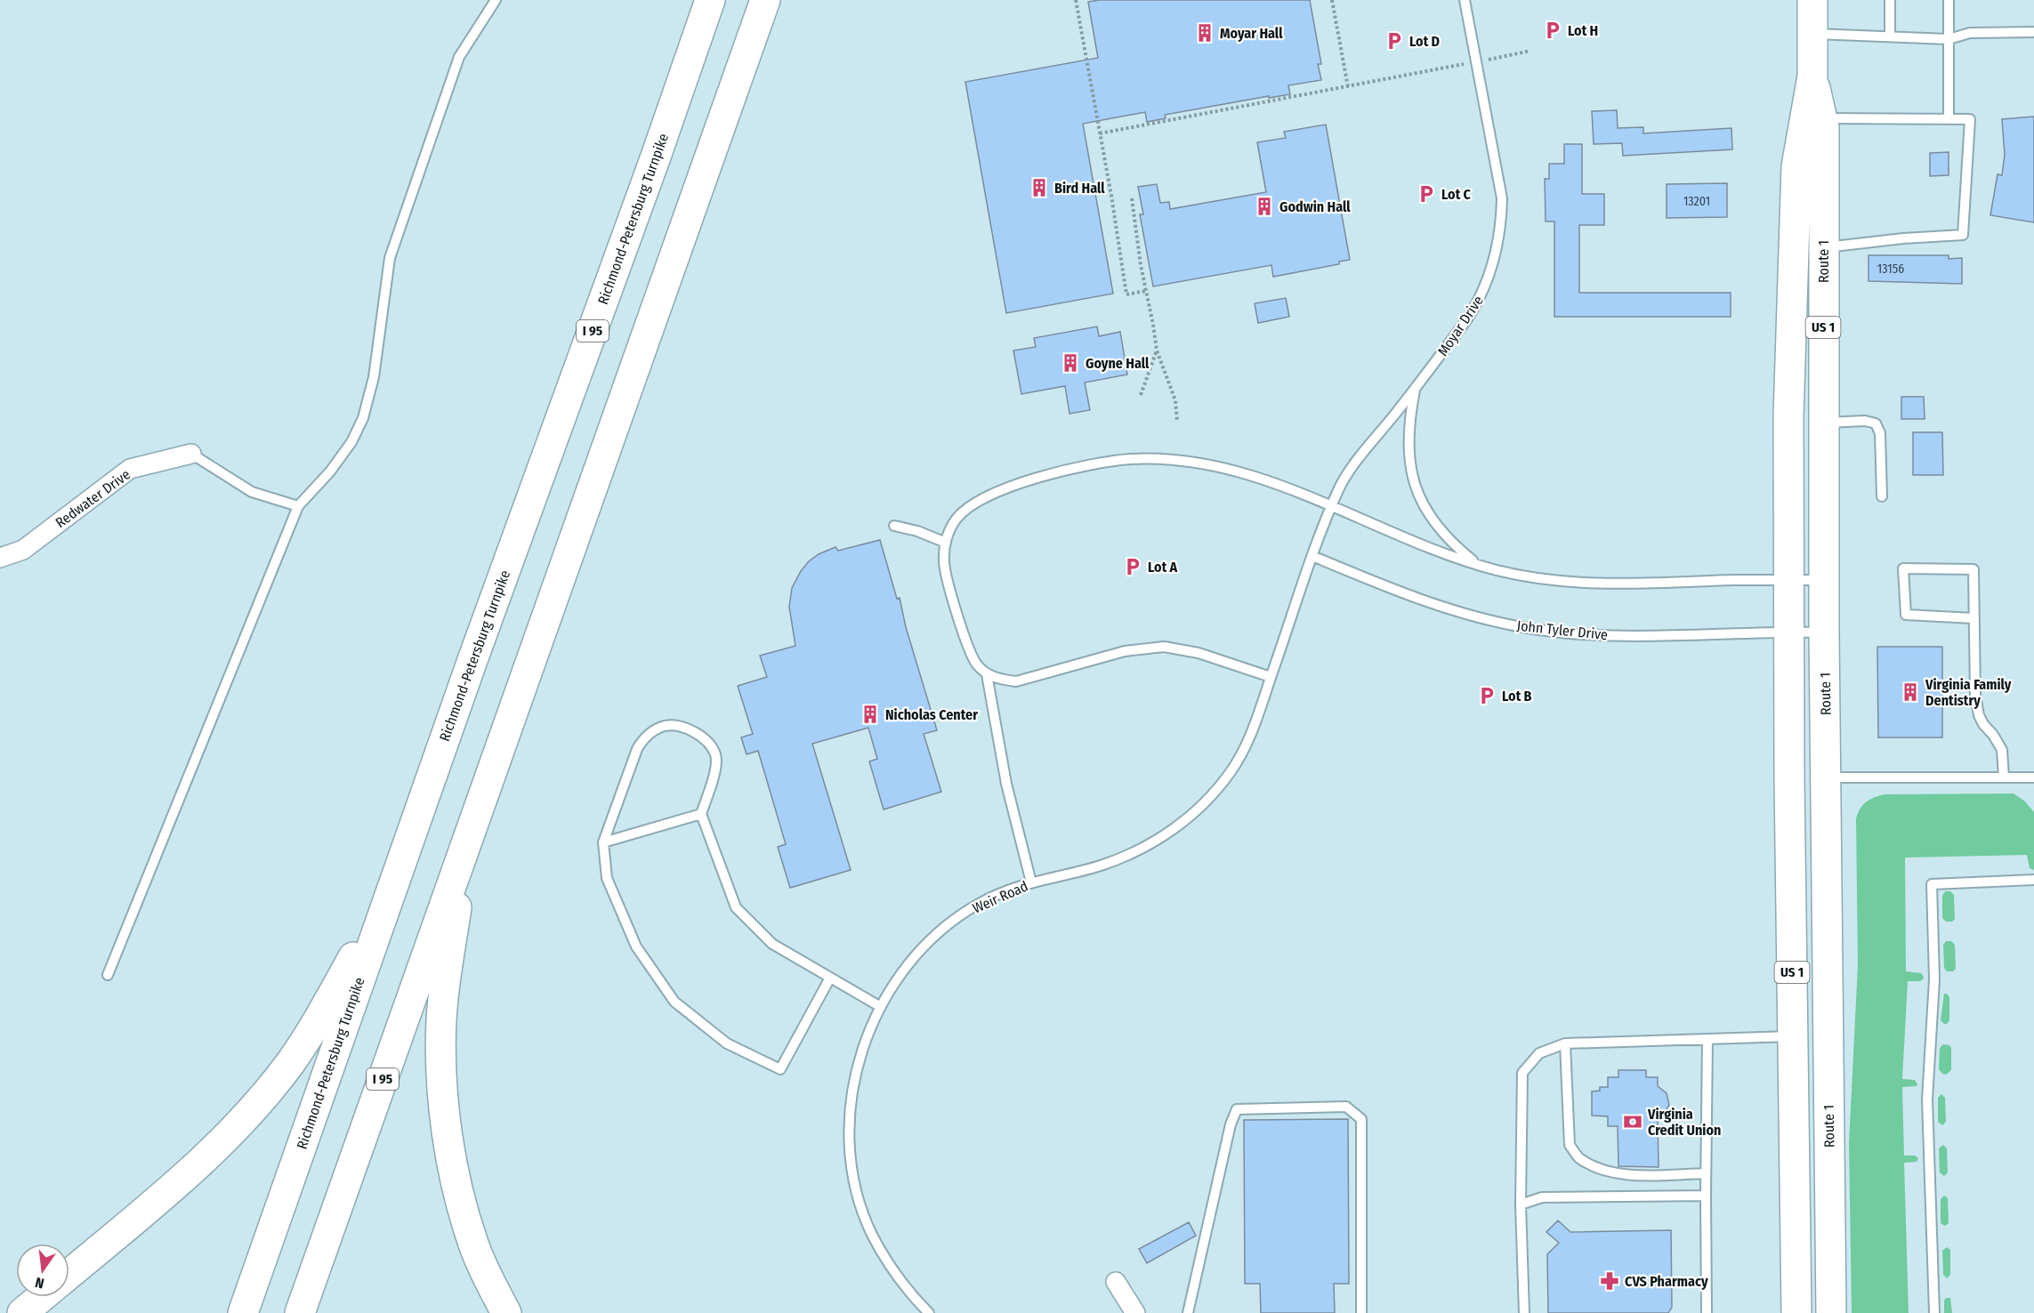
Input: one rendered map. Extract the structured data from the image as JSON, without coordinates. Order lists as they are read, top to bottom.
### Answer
{
  "streets": {
    "main road": [
      "Richmond-Petersburg Turnpike",
      "Route 1",
      "US 1",
      "I 95"
    ],
    "street": ["Redwater Drive"],
    "lane": ["Moyar Drive", "John Tyler Drive", "Weir Road"]
  },
  "crossings": [
    ["Route 1", "John Tyler Drive"],
    ["Moyar Drive", "John Tyler Drive"],
    ["Moyar Drive", "Weir Road"],
    ["John Tyler Drive", "Weir Road"]
  ],
  "places": {
    "parking": [
      "Lot H",
      "Lot D",
      "Lot C",
      "Lot A",
      "Lot B"
    ],
    "building": [
      "Moyar Hall",
      "Bird Hall",
      "Godwin Hall",
      "Goyne Hall",
      "Virginia Family Dentistry",
      "Nicholas Center"
    ],
    "bank": ["Virginia Credit Union"],
    "pharmacy": ["CVS Pharmacy"]
  },
  "house_numbers": ["13201", "13156"],
  "north": "bottom"
}
